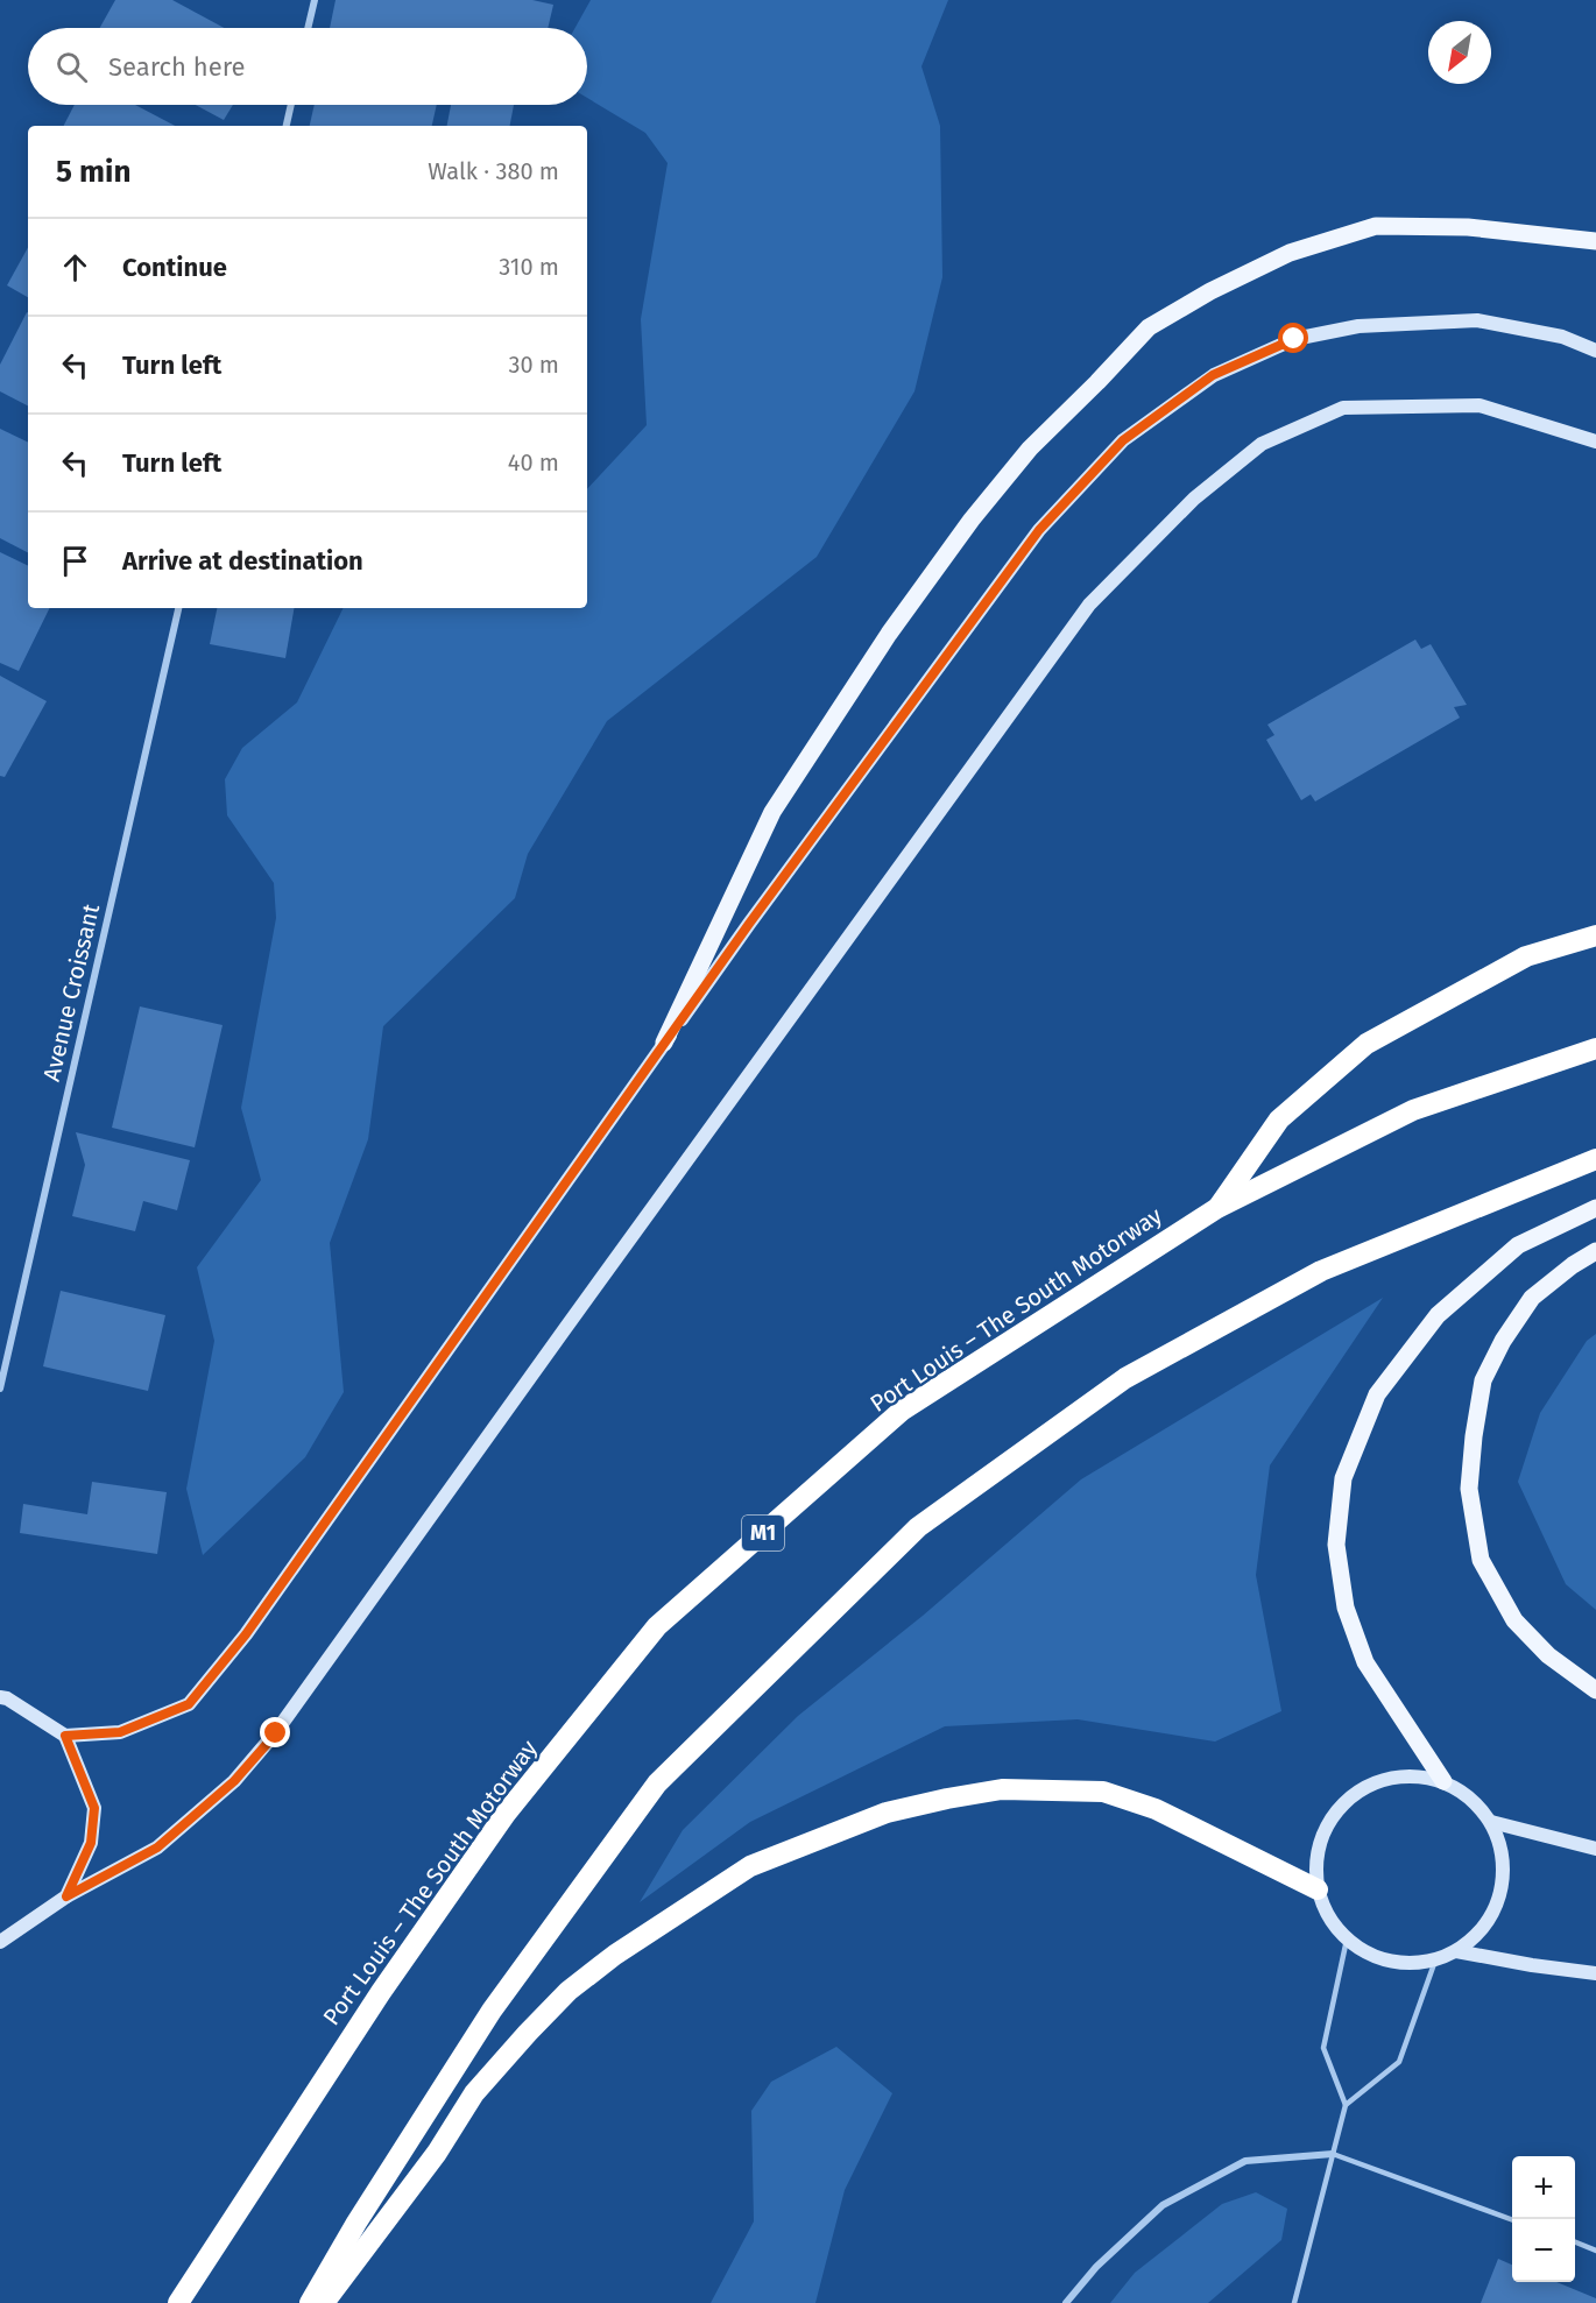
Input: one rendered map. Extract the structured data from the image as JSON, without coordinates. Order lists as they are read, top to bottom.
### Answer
{
  "streets": {
    "highway": ["Port Louis – The South Motorway", "M1"],
    "street": ["Avenue Croissant"]
  },
  "north": "bottom left",
  "page": {
    "search": "Search here",
    "heading": ["5 min", "Walk · 380 m"],
    "list": [
      ["Continue", "310 m"],
      ["Turn left", "30 m"],
      ["Turn left", "40 m"],
      "Arrive at destination"
    ],
    "map_buttons": ["+", "−"]
  }
}
